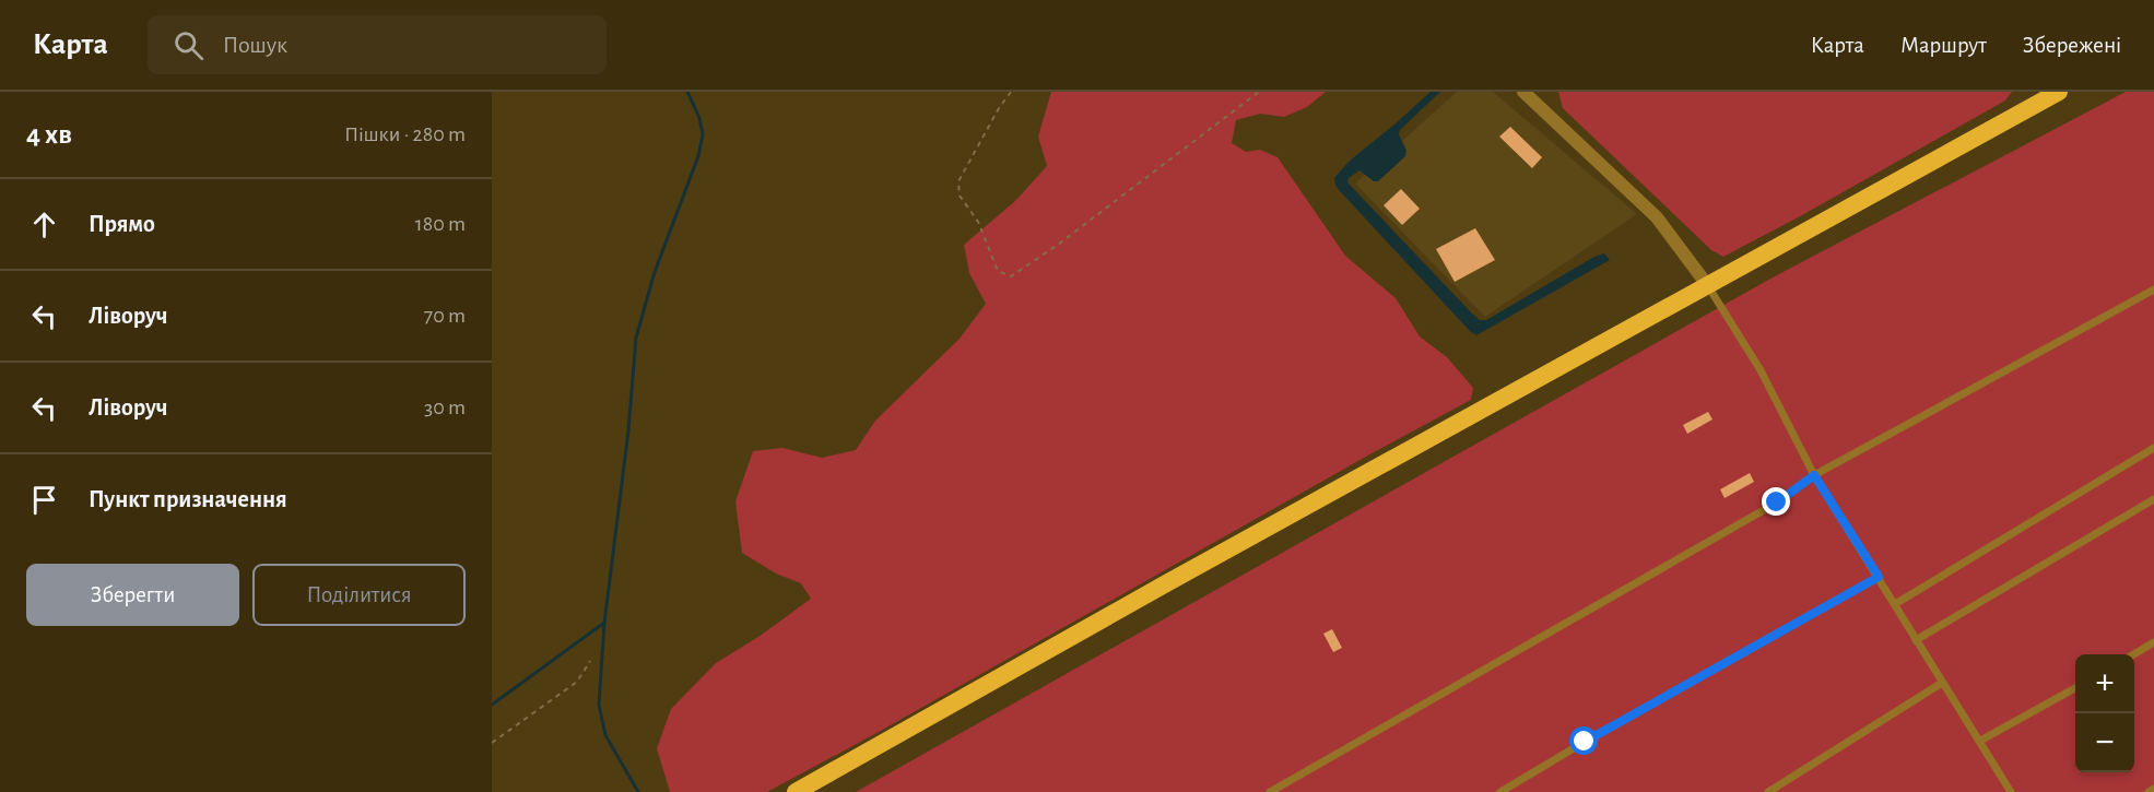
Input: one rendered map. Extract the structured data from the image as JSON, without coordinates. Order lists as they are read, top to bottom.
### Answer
{
  "page": {
    "header": "Карта",
    "search": "Пошук",
    "nav": ["Карта", "Маршрут", "Збережені"],
    "heading": ["4 хв", "Пішки · 280 m"],
    "list": [
      ["Прямо", "180 m"],
      ["Ліворуч", "70 m"],
      ["Ліворуч", "30 m"],
      "Пункт призначення"
    ],
    "buttons": ["Зберегти", "Поділитися"],
    "map_buttons": ["+", "−"]
  }
}
